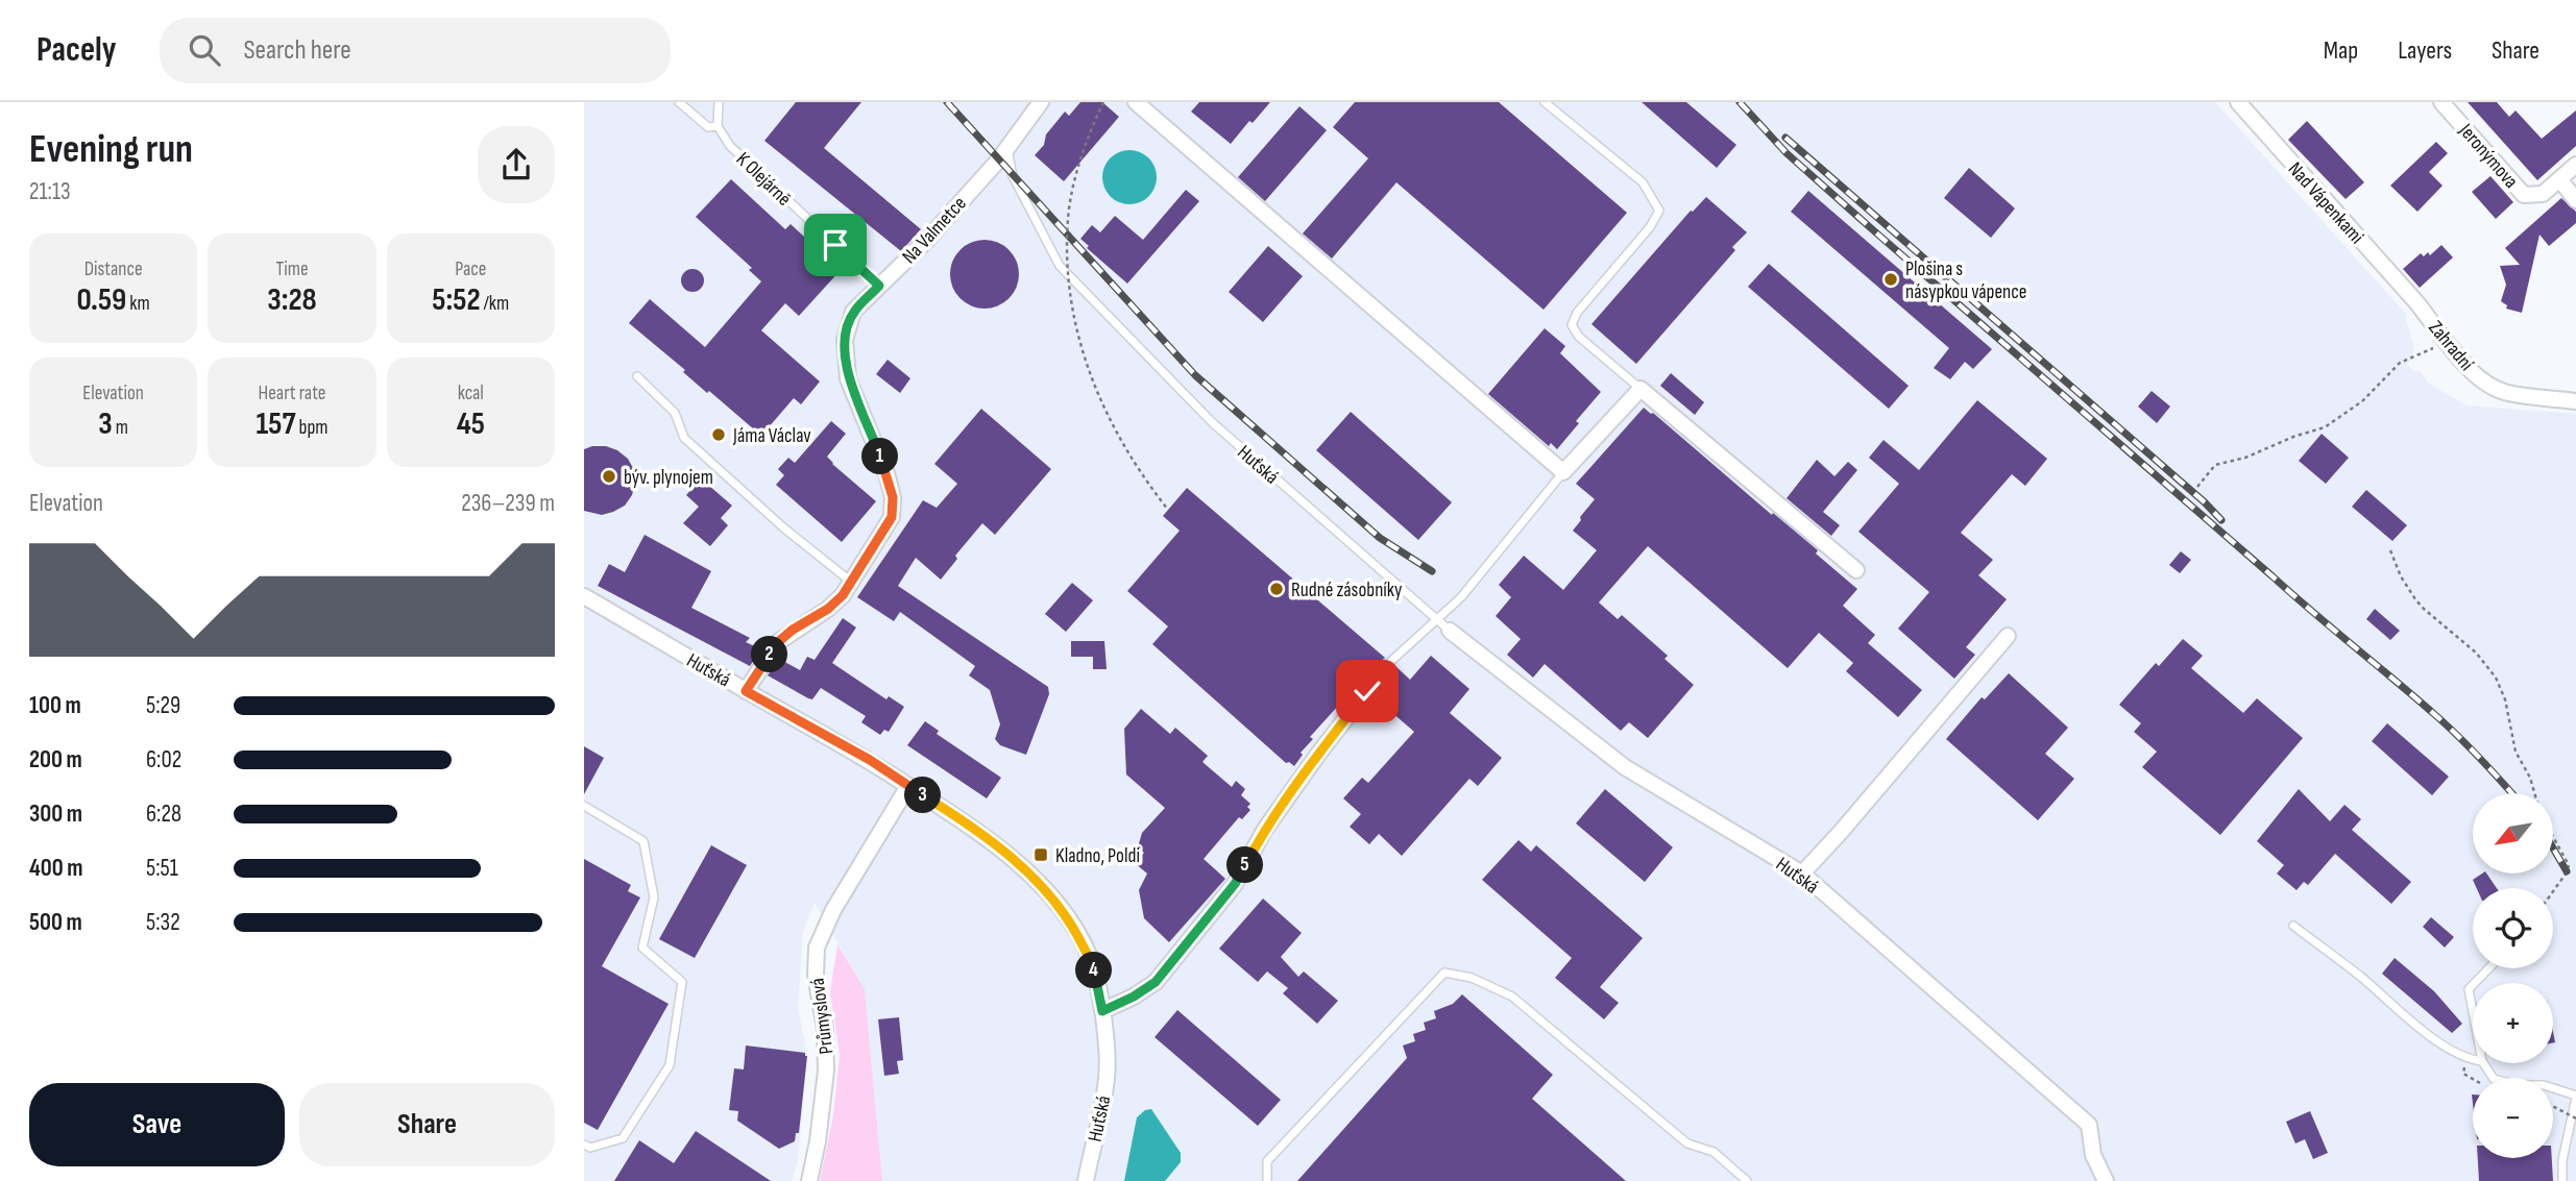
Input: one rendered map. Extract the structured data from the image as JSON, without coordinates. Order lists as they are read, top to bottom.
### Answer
{
  "streets": {
    "street": [
      "Jeronýmova",
      "Nad Vápenkami",
      "Na Valmetce",
      "Zahradní",
      "Huťská",
      "Průmyslová"
    ],
    "lane": ["K Olejárně"]
  },
  "crossings": [
    ["K Olejárně", "Na Valmetce"],
    ["Nad Vápenkami", "Zahradní"],
    ["Na Valmetce", "Huťská"],
    ["Huťská", "Průmyslová"]
  ],
  "places": {
    "other": [
      "Plošina s násypkou vápence",
      "Jáma Václav",
      "býv. plynojem",
      "Rudné zásobníky"
    ],
    "transit": ["Kladno, Poldi"]
  },
  "north": "bottom left",
  "page": {
    "header": "Pacely",
    "search": "Search here",
    "nav": ["Map", "Layers", "Share"],
    "heading": ["Evening run", "21:13"],
    "stats": [
      ["Distance", "0.59 km"],
      ["Time", "3:28"],
      ["Pace", "5:52 /km"],
      ["Elevation", "3 m"],
      ["Heart rate", "157 bpm"],
      ["kcal", "45"]
    ],
    "pins": [
      "1",
      "2",
      "3",
      "5",
      "4"
    ],
    "chart": ["Elevation", "236–239 m"],
    "list": [
      {
        "name": "100 m",
        "note": "5:29"
      },
      {
        "name": "200 m",
        "note": "6:02"
      },
      {
        "name": "300 m",
        "note": "6:28"
      },
      {
        "name": "400 m",
        "note": "5:51"
      },
      {
        "name": "500 m",
        "note": "5:32"
      }
    ],
    "map_buttons": ["+", "−"],
    "buttons": ["Save", "Share"]
  }
}
